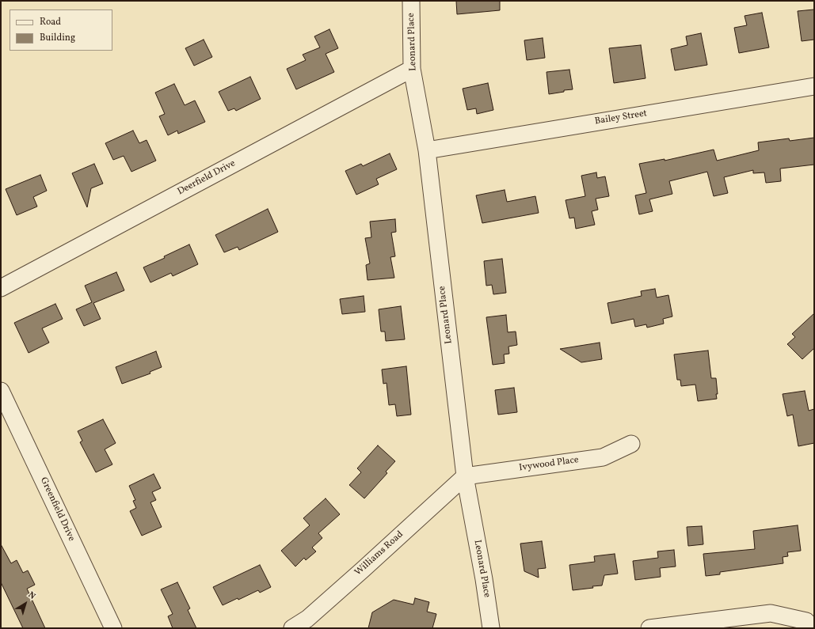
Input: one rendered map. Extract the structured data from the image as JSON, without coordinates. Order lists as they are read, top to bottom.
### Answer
{
  "streets": {
    "street": [
      "Leonard Place",
      "Bailey Street",
      "Deerfield Drive",
      "Ivywood Place",
      "Greenfield Drive",
      "Williams Road"
    ]
  },
  "crossings": [
    ["Leonard Place", "Bailey Street"],
    ["Leonard Place", "Deerfield Drive"],
    ["Leonard Place", "Ivywood Place"],
    ["Leonard Place", "Williams Road"],
    ["Ivywood Place", "Williams Road"]
  ],
  "legend": ["Road", "Building"],
  "north": "top right"
}
